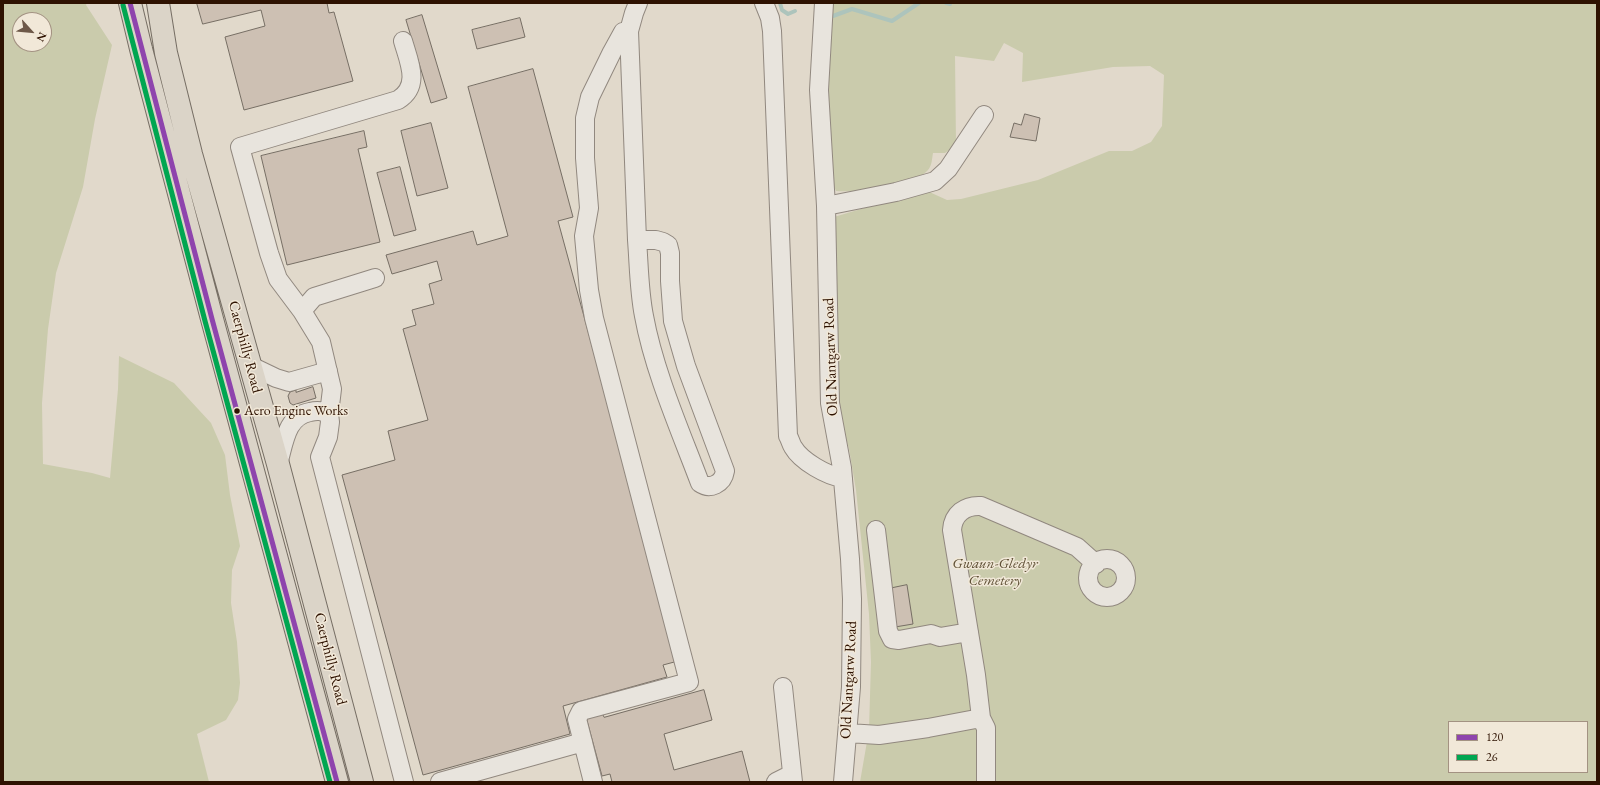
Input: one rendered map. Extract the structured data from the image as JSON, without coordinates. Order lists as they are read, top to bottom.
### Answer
{
  "streets": {
    "main road": ["Caerphilly Road"],
    "street": ["Old Nantgarw Road"]
  },
  "parks": ["Gwaun-Gledyr Cemetery"],
  "places": ["Aero Engine Works"],
  "lines": ["transit line 120", "transit line 26"],
  "legend": ["120", "26"],
  "north": "bottom right"
}
